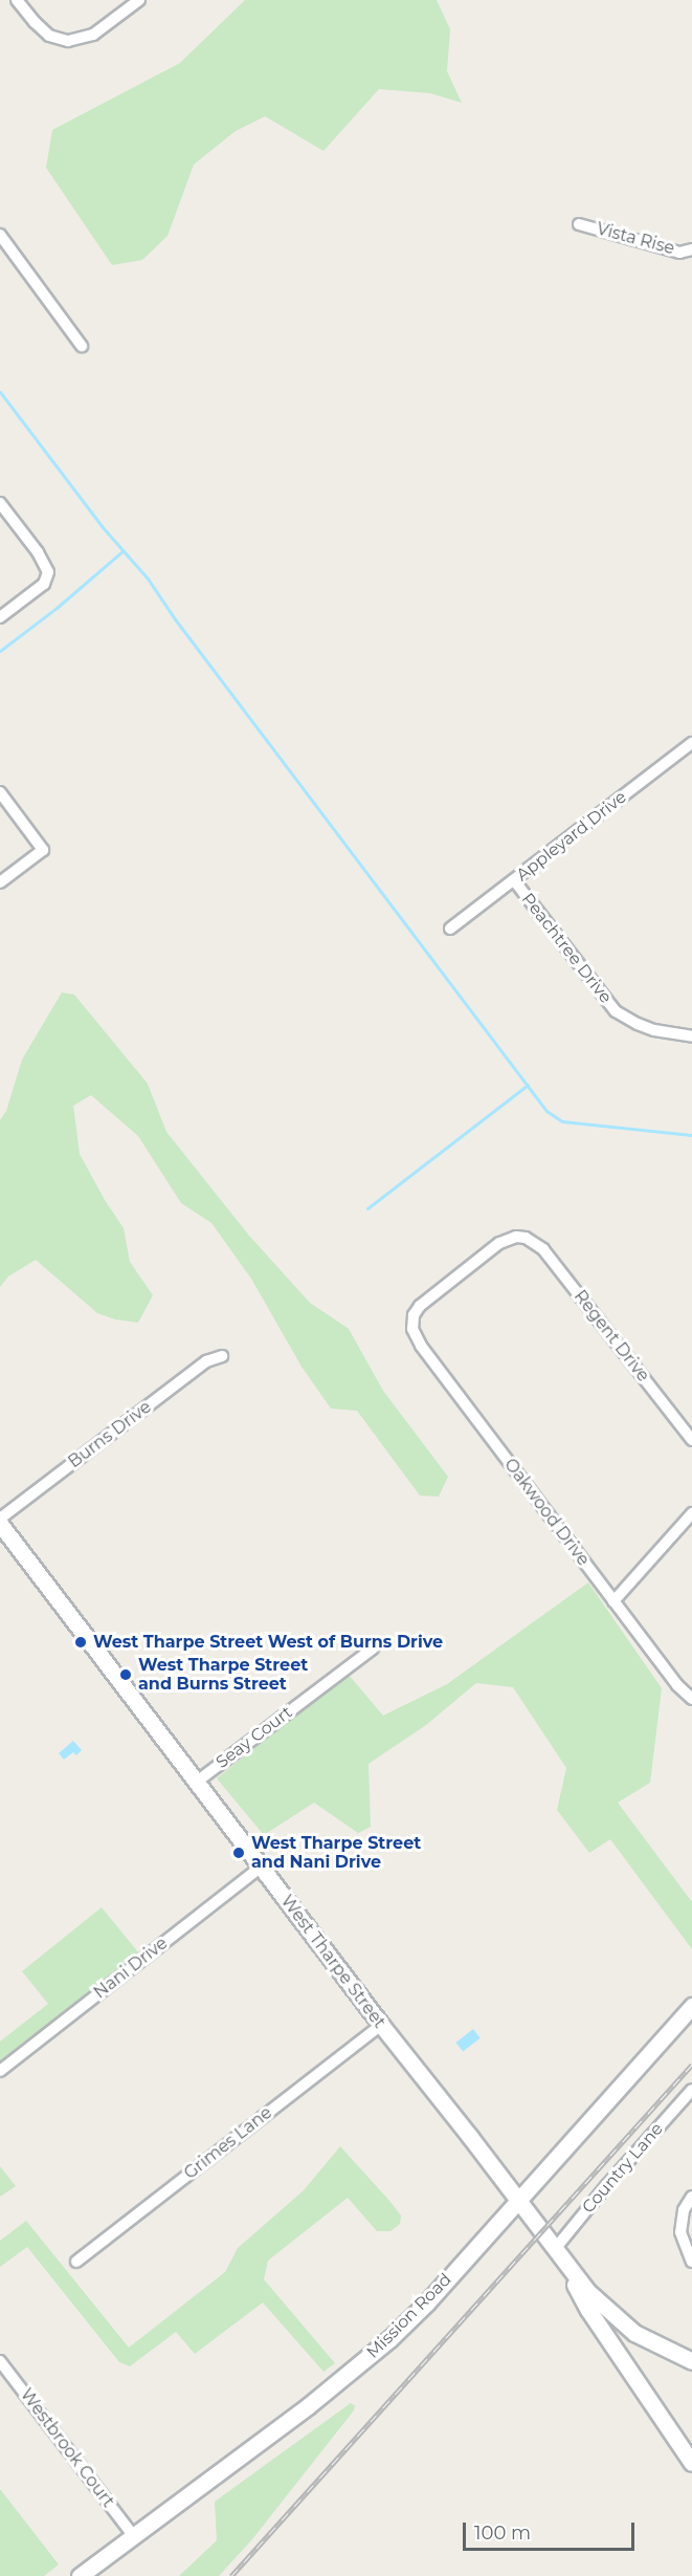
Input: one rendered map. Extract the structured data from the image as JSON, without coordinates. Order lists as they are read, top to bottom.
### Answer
{
  "streets": {
    "main road": ["West Tharpe Street", "Mission Road"],
    "street": [
      "Vista Rise",
      "Appleyard Drive",
      "Peachtree Drive",
      "Regent Drive",
      "Burns Drive",
      "Oakwood Drive",
      "Seay Court",
      "Nani Drive",
      "Grimes Lane",
      "Country Lane",
      "Westbrook Court"
    ]
  },
  "crossings": [
    ["Appleyard Drive", "Peachtree Drive"],
    ["Regent Drive", "Oakwood Drive"],
    ["Seay Court", "West Tharpe Street"],
    ["West Tharpe Street", "Nani Drive"],
    ["West Tharpe Street", "Grimes Lane"],
    ["West Tharpe Street", "Country Lane"],
    ["West Tharpe Street", "Mission Road"],
    ["Mission Road", "Westbrook Court"]
  ],
  "places": ["West Tharpe Street West of Burns Drive", "West Tharpe Street and Burns Street", "West Tharpe Street and Nani Drive"],
  "scale_bar": "100 m"
}
